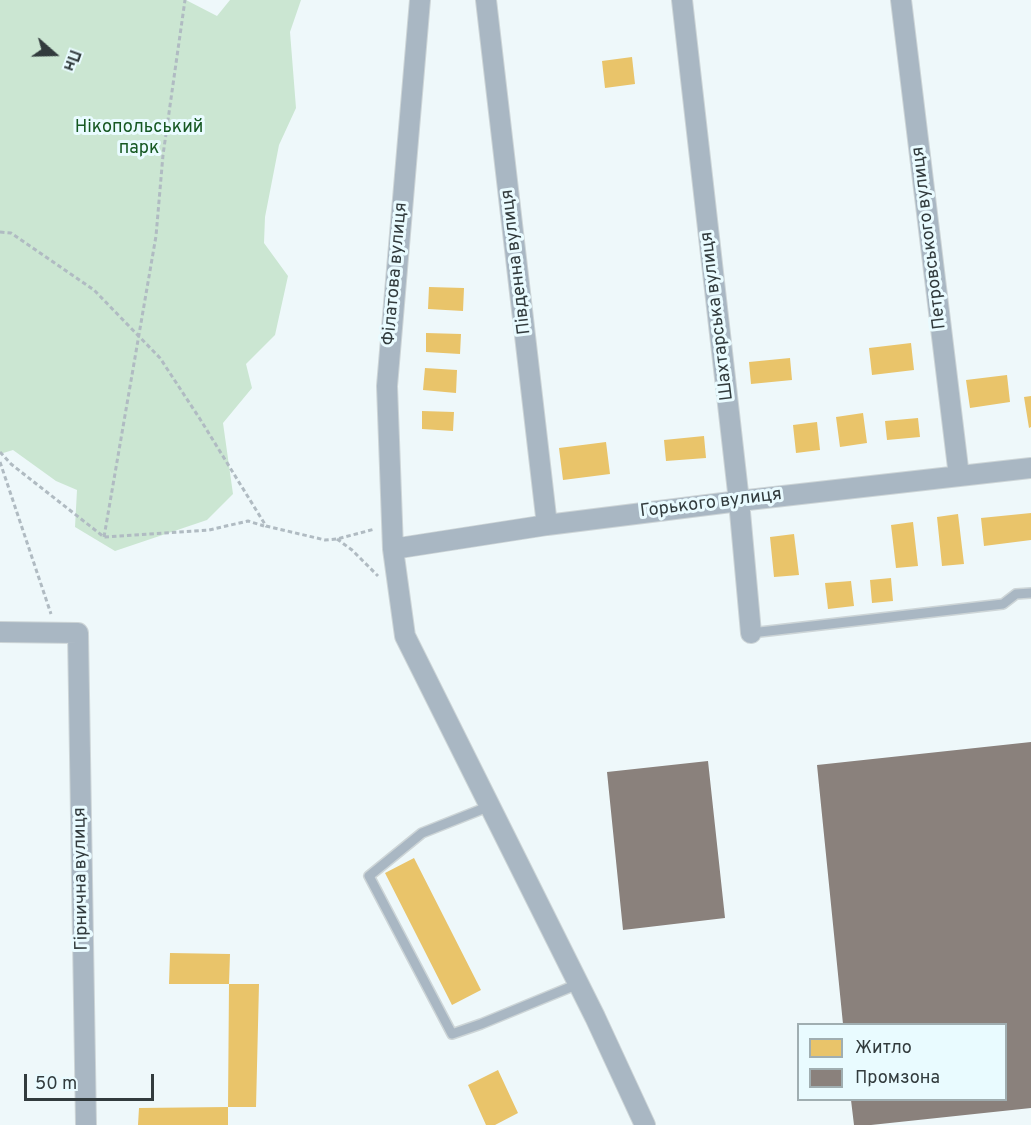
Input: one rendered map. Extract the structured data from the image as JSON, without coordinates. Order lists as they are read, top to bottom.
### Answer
{
  "streets": {
    "street": [
      "Петровського вулиця",
      "Південна вулиця",
      "Філатова вулиця",
      "Шахтарська вулиця",
      "Горького вулиця",
      "Гірнична вулиця"
    ]
  },
  "crossings": [
    ["Петровського вулиця", "Горького вулиця"],
    ["Південна вулиця", "Горького вулиця"],
    ["Філатова вулиця", "Горького вулиця"],
    ["Шахтарська вулиця", "Горького вулиця"]
  ],
  "parks": ["Нікопольський парк"],
  "legend": ["Житло", "Промзона"],
  "scale_bar": "50 m",
  "north": "right"
}
